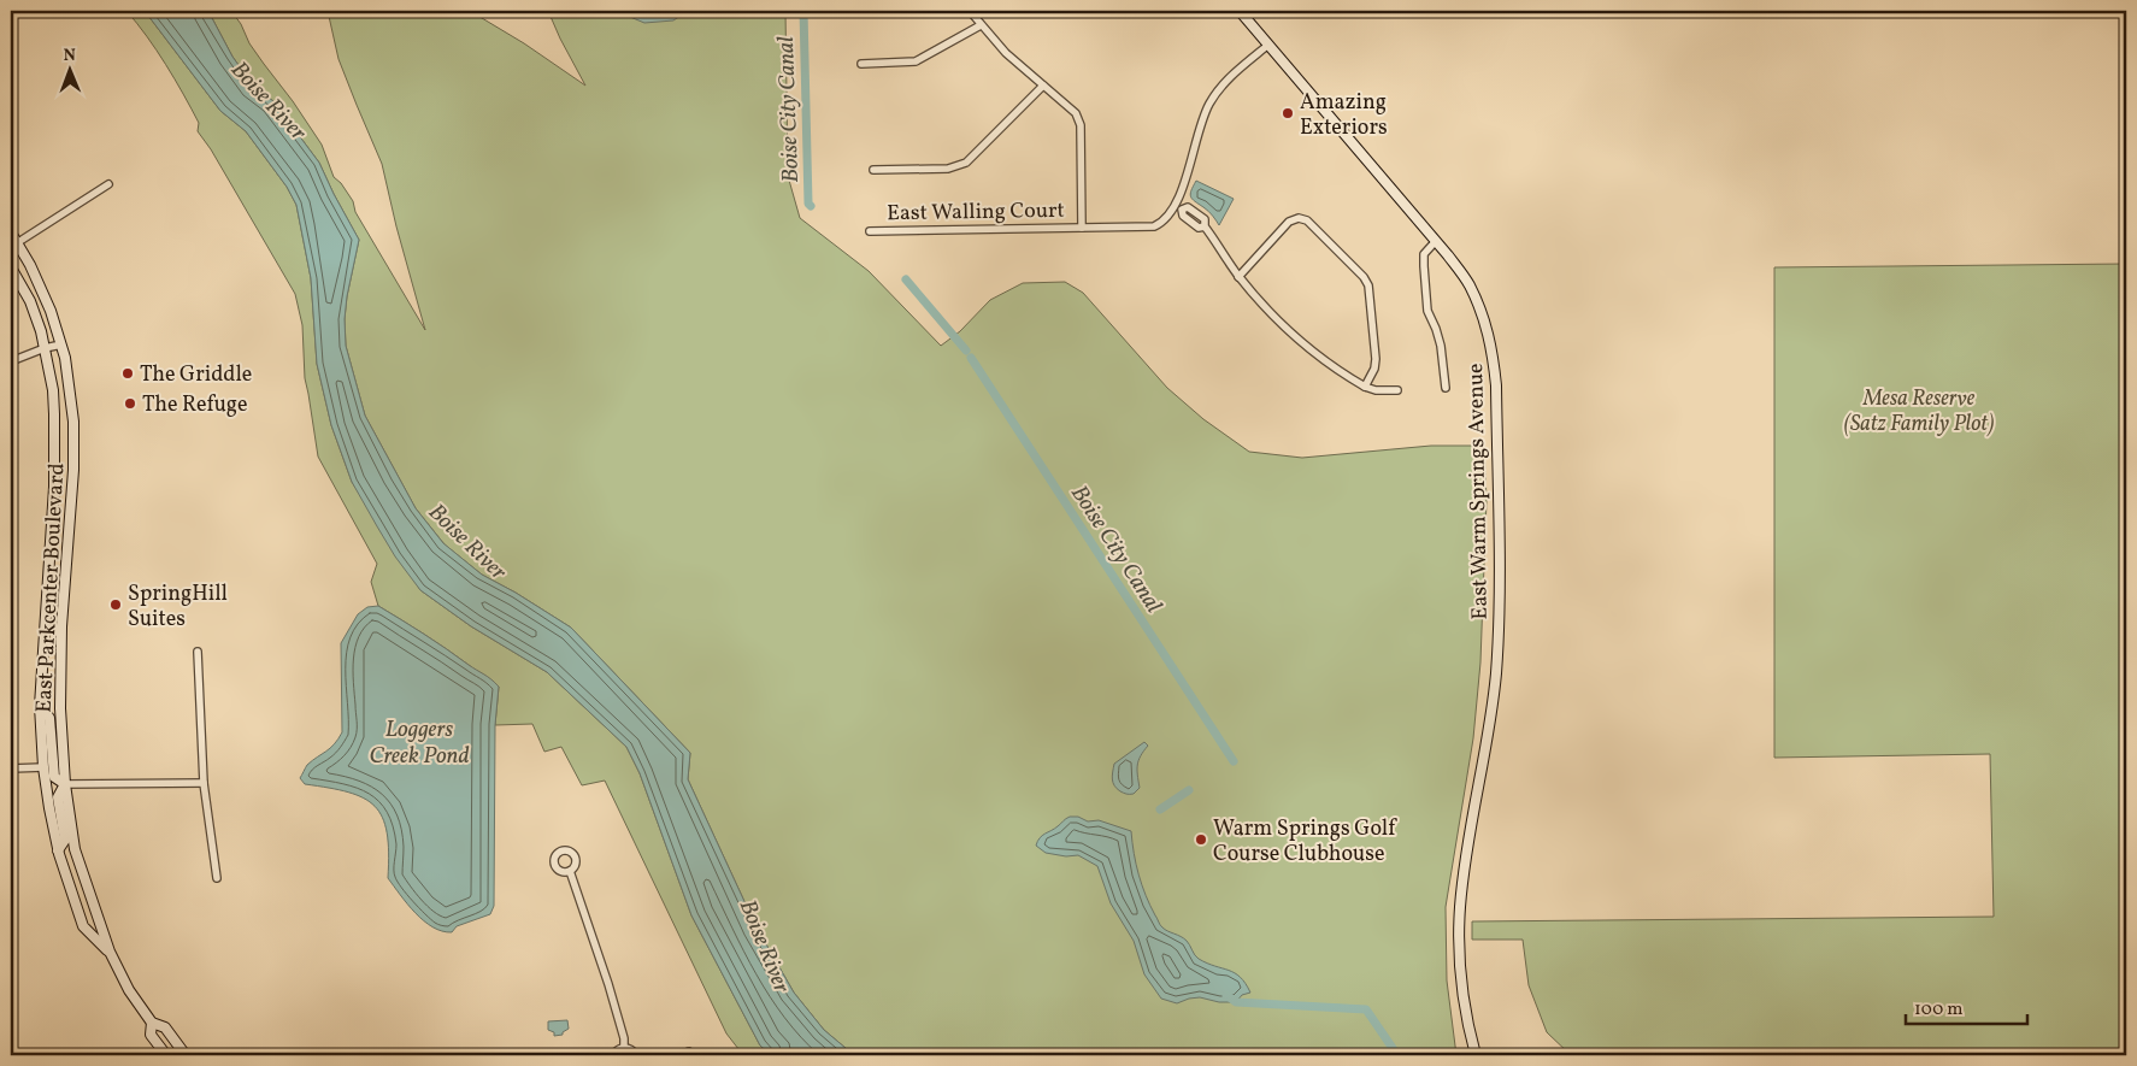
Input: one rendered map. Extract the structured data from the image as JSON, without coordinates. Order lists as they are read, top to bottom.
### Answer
{
  "streets": {
    "main road": ["East Warm Springs Avenue", "East Parkcenter Boulevard"],
    "street": ["East Walling Court"]
  },
  "water": ["Boise River", "Boise City Canal", "Loggers Creek Pond"],
  "parks": ["Mesa Reserve (Satz Family Plot)"],
  "places": [
    "Amazing Exteriors",
    "The Griddle",
    "The Refuge",
    "SpringHill Suites",
    "Warm Springs Golf Course Clubhouse"
  ],
  "scale_bar": "100 m",
  "north": "top"
}
